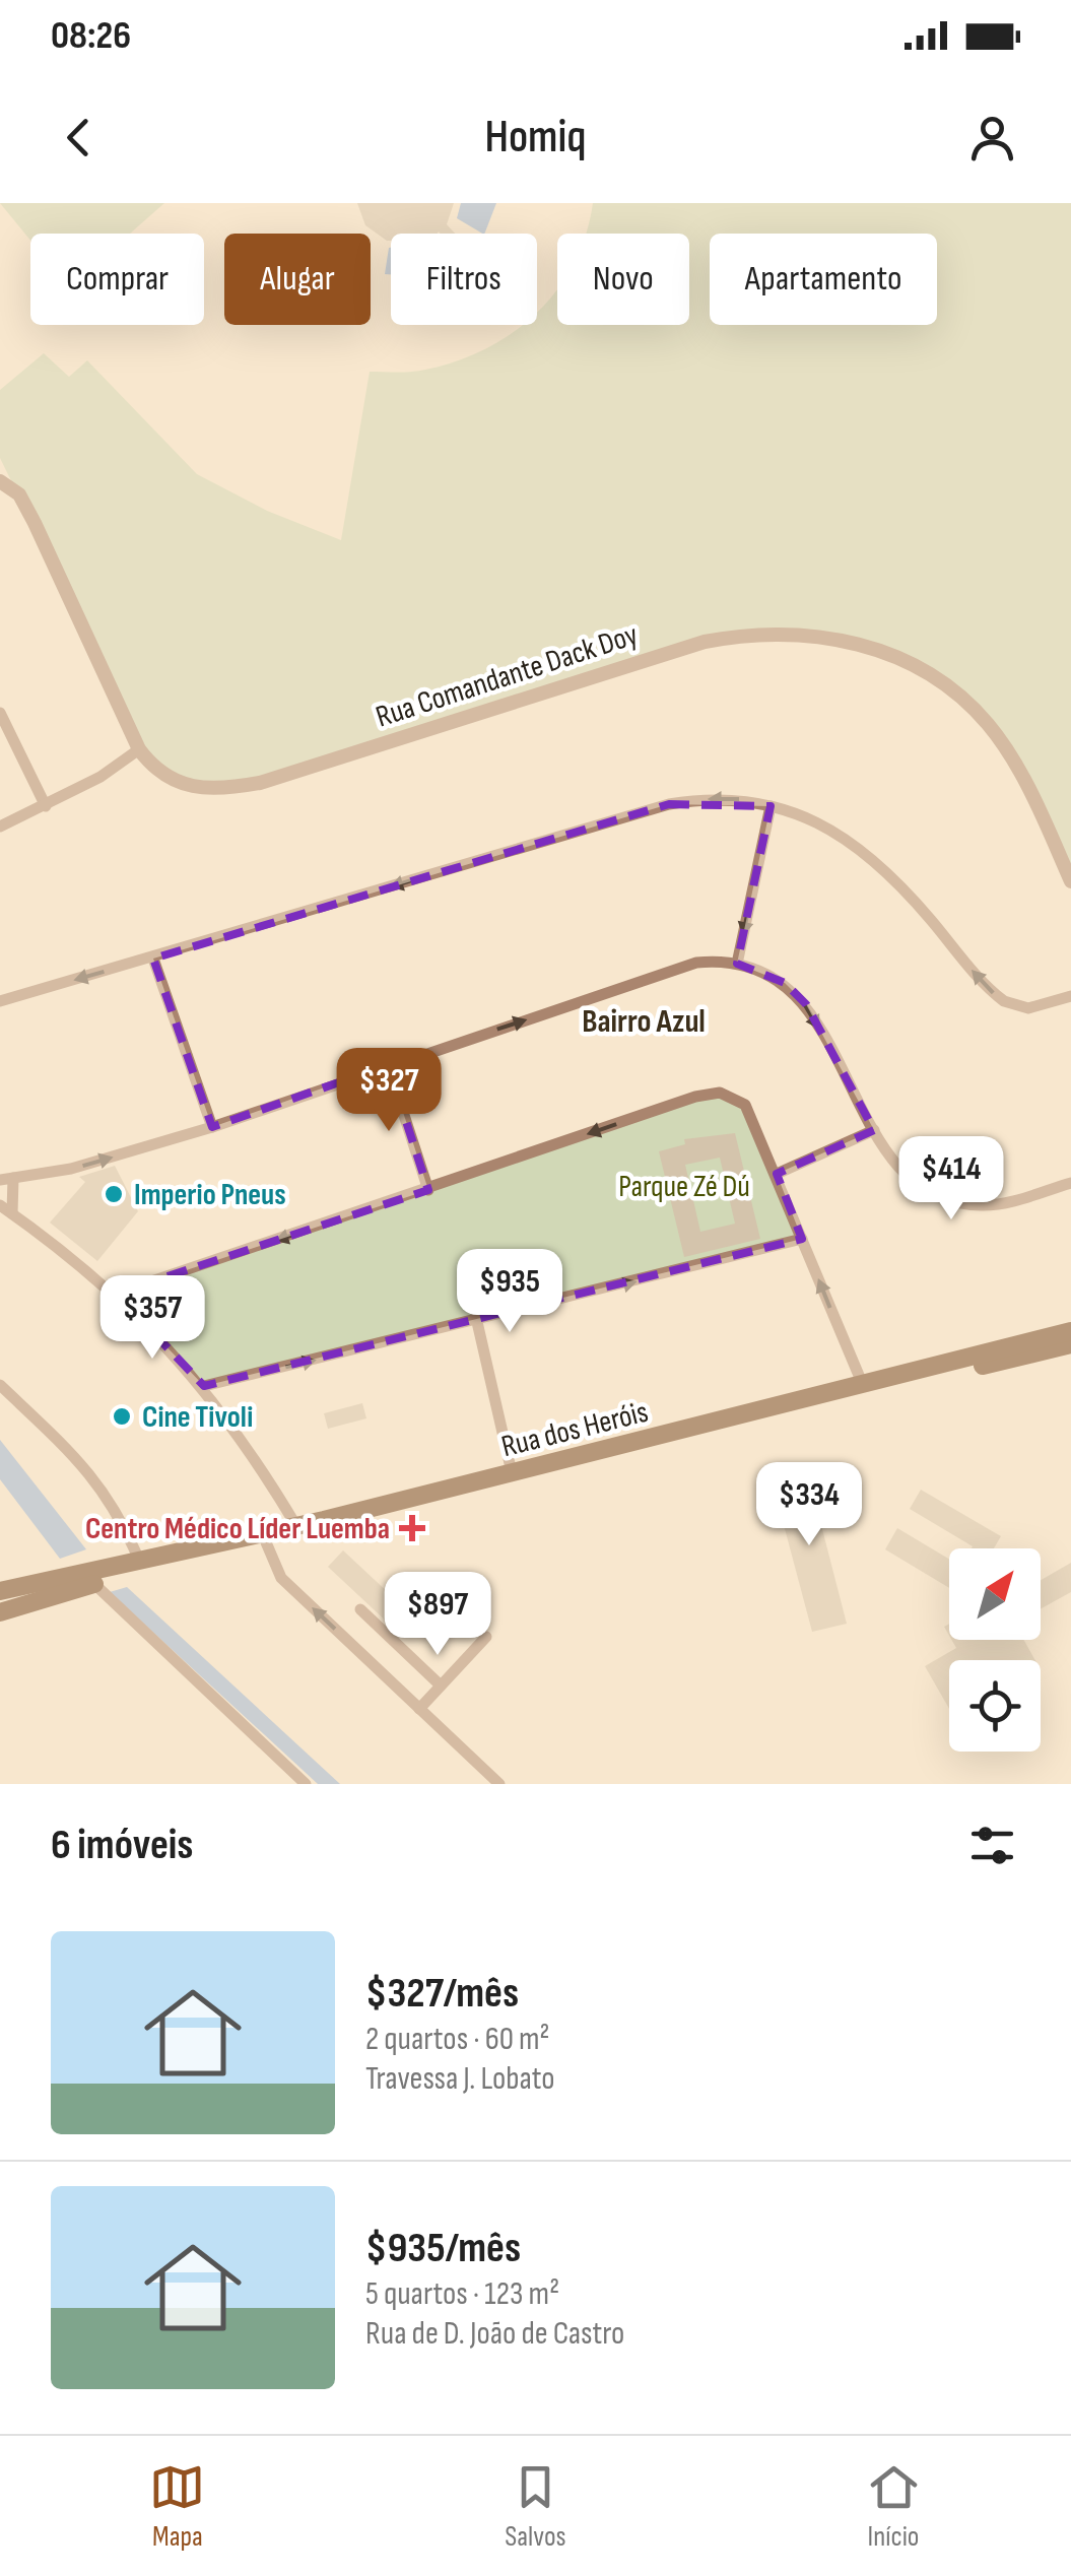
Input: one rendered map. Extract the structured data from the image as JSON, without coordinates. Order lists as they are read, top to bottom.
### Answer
{
  "streets": {
    "main road": ["Rua dos Heróis"],
    "street": ["Rua Comandante Dack Doy"]
  },
  "districts": ["Bairro Azul"],
  "parks": ["Parque Zé Dú"],
  "places": {
    "other": ["Imperio Pneus", "Cine Tivoli"],
    "health": ["Centro Médico Líder Luemba"]
  },
  "north": "top right",
  "page": {
    "status": "08:26",
    "header": "Homiq",
    "chip": [
      "Comprar",
      "Alugar",
      "Filtros",
      "Novo",
      "Apartamento"
    ],
    "price": [
      "$327",
      "$414",
      "$935",
      "$357",
      "$334",
      "$897"
    ],
    "heading": "6 imóveis",
    "list": [
      {
        "name": "$327/mês",
        "note": "2 quartos · 60 m² · Travessa J. Lobato"
      },
      {
        "name": "$935/mês",
        "note": "5 quartos · 123 m² · Rua de D. João de Castro"
      }
    ],
    "tabs": ["Mapa", "Salvos", "Início"]
  }
}
